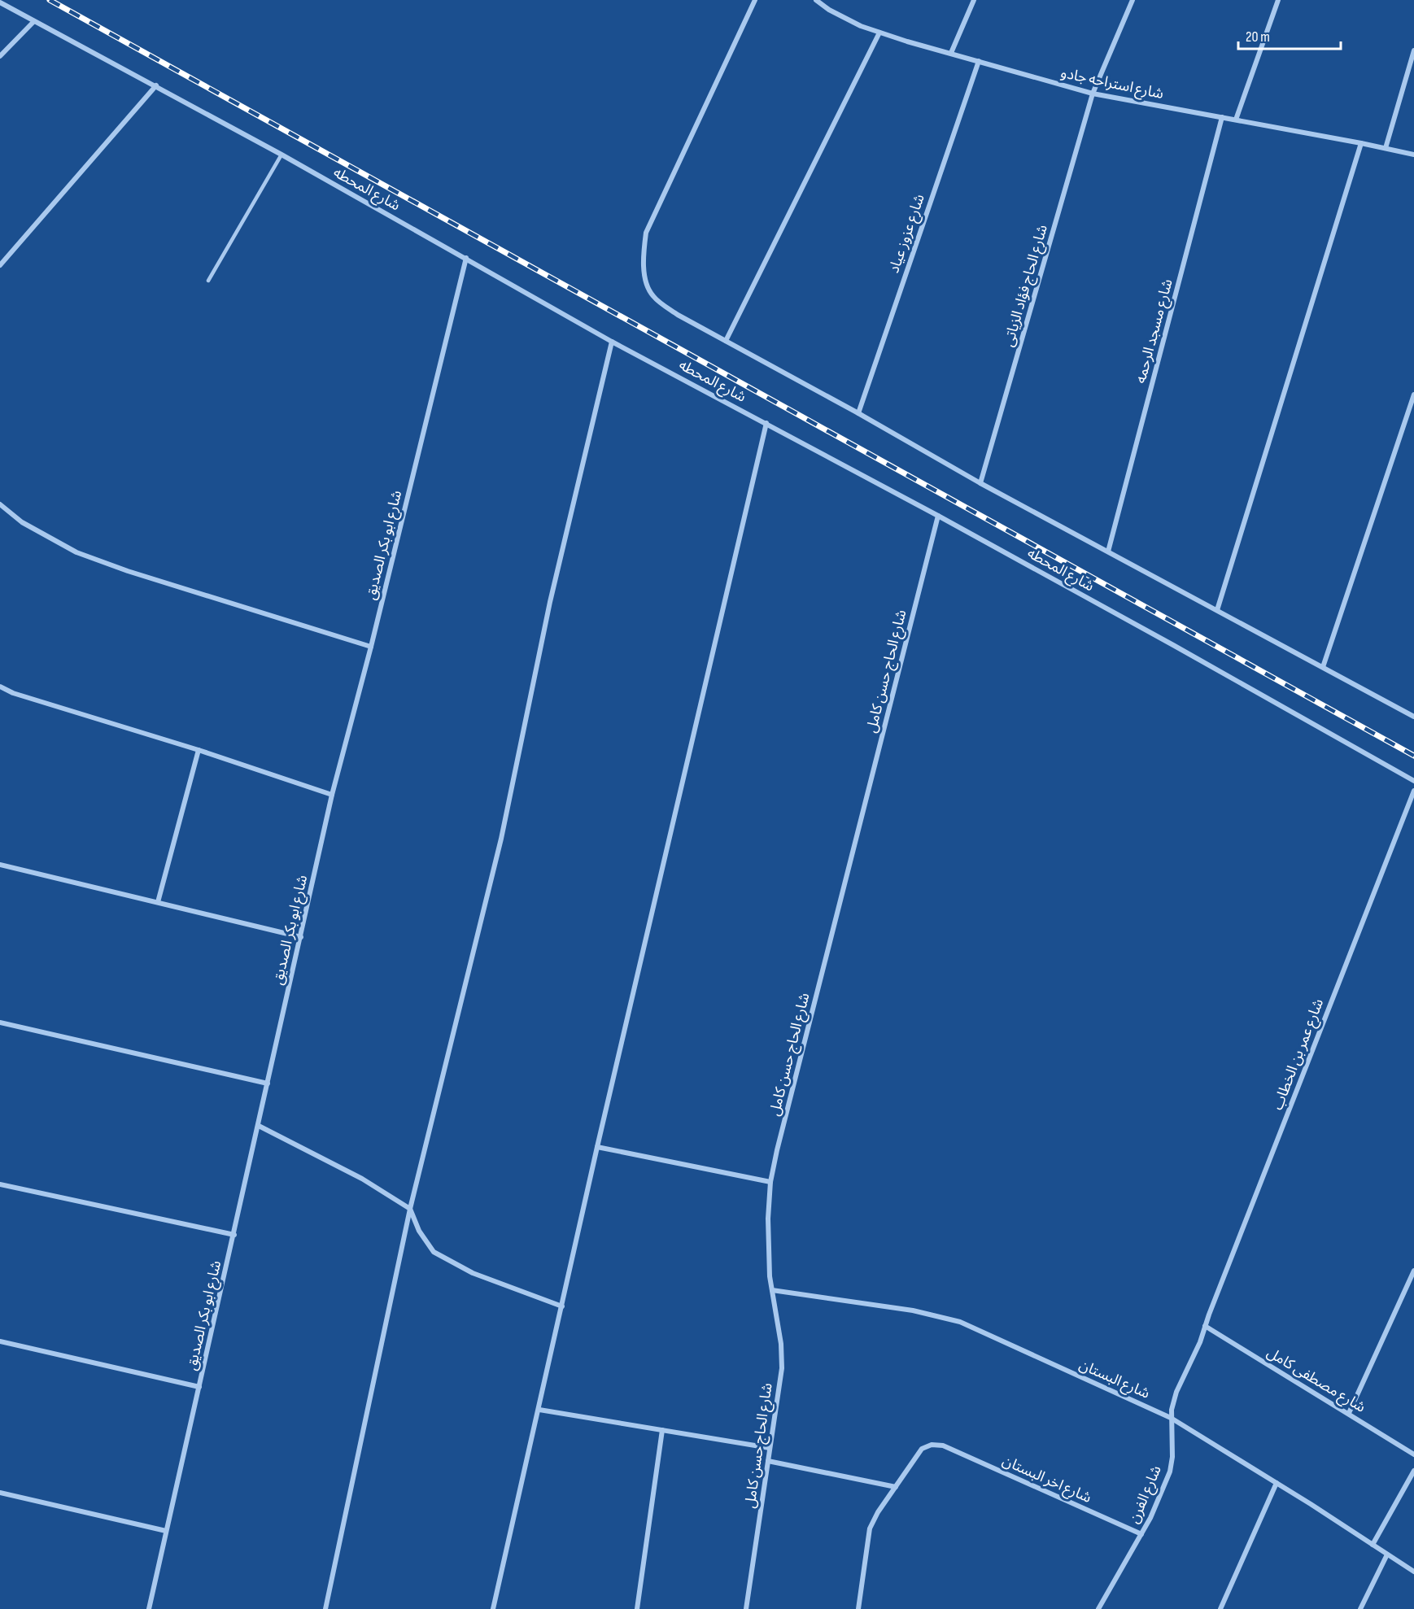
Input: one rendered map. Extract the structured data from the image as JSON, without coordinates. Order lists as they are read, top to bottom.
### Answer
{
  "streets": {
    "street": [
      "شارع استراحه جادو",
      "شارع المحطه",
      "شارع عزوز عياد",
      "شارع الحاج فؤاد الزياتى",
      "شارع مسجد الرحمه",
      "شارع ابو بكر الصديق",
      "شارع الحاج حسن كامل",
      "شارع عمر بن الخطاب",
      "شارع البستان",
      "شارع مصطفى كامل",
      "شارع اخر البستان",
      "شارع الفرن"
    ]
  },
  "crossings": [
    ["شارع استراحه جادو", "شارع عزوز عياد"],
    ["شارع استراحه جادو", "شارع الحاج فؤاد الزياتى"],
    ["شارع استراحه جادو", "شارع مسجد الرحمه"],
    ["شارع المحطه", "شارع ابو بكر الصديق"],
    ["شارع المحطه", "شارع الحاج حسن كامل"],
    ["شارع الحاج حسن كامل", "شارع البستان"],
    ["شارع عمر بن الخطاب", "شارع مصطفى كامل"],
    ["شارع عمر بن الخطاب", "شارع الفرن"],
    ["شارع البستان", "شارع الفرن"],
    ["شارع مصطفى كامل", "شارع الفرن"],
    ["شارع اخر البستان", "شارع الفرن"]
  ],
  "scale_bar": "20 m"
}
